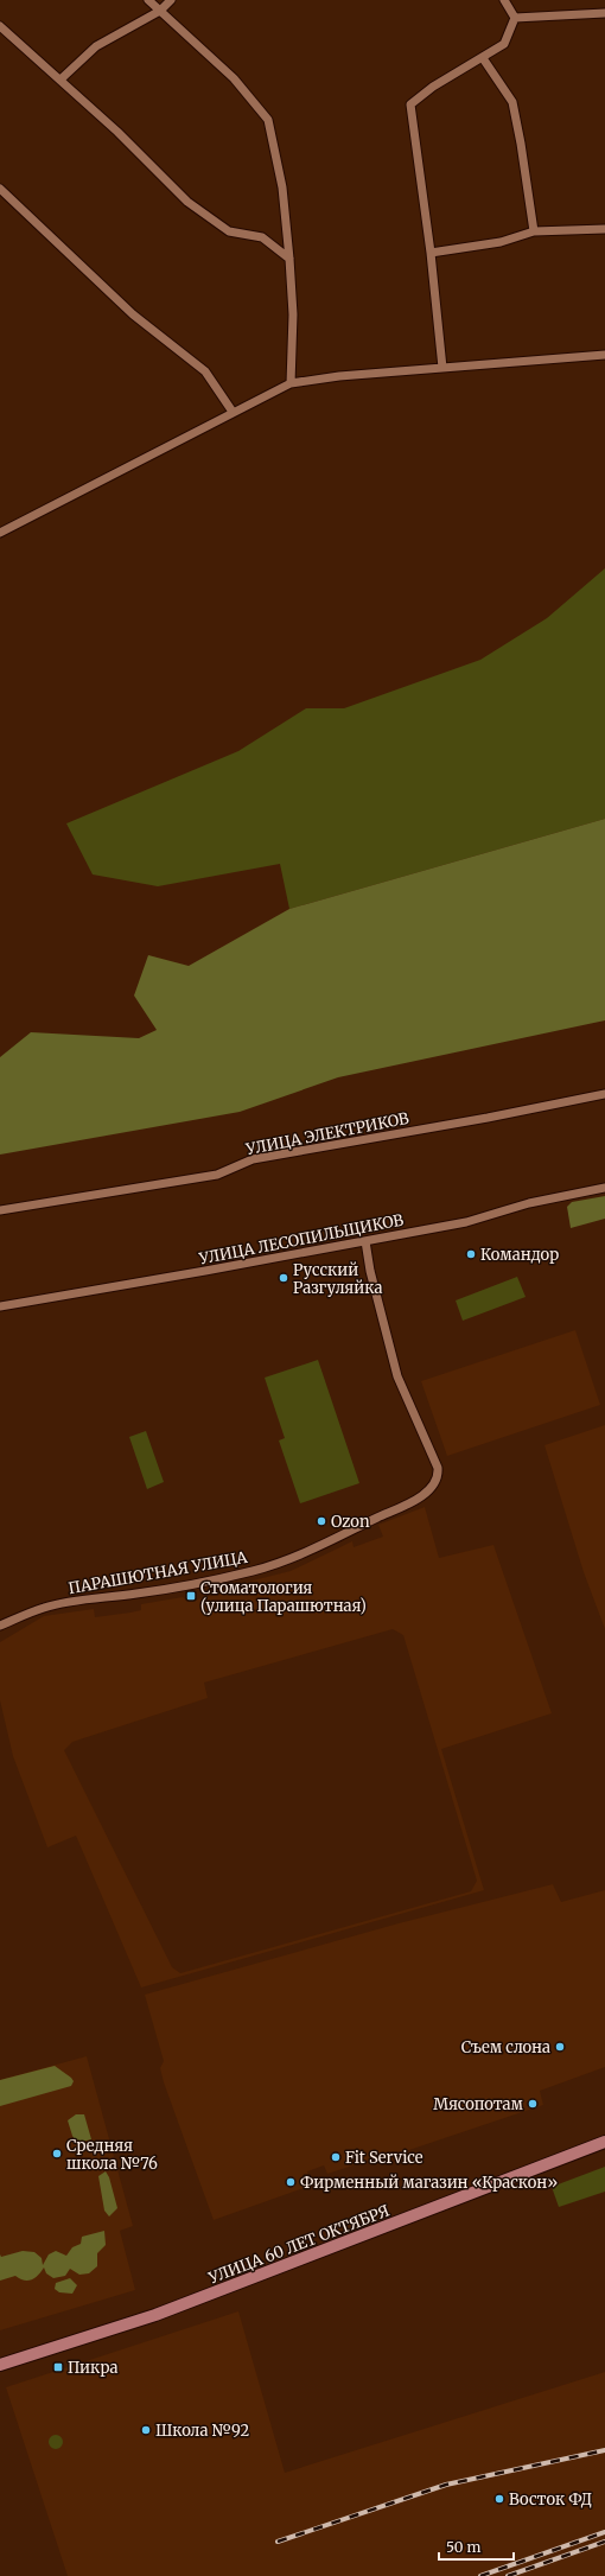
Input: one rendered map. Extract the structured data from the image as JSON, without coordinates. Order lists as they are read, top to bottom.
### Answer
{
  "streets": {
    "main road": ["УЛИЦА 60 ЛЕТ ОКТЯБРЯ"],
    "street": ["УЛИЦА ЭЛЕКТРИКОВ", "УЛИЦА ЛЕСОПИЛЬЩИКОВ", "ПАРАШЮТНАЯ УЛИЦА"]
  },
  "crossings": [
    ["УЛИЦА ЛЕСОПИЛЬЩИКОВ", "ПАРАШЮТНАЯ УЛИЦА"]
  ],
  "places": {
    "other": [
      "Командор",
      "Русский Разгуляйка",
      "Ozon",
      "Съем слона",
      "Мясопотам",
      "Средняя школа №76",
      "Fit Service",
      "Фирменный магазин «Краскон»",
      "Школа №92",
      "Восток ФД"
    ],
    "transit": ["Стоматология (улица Парашютная)", "Пикра"]
  },
  "scale_bar": "50 m"
}
